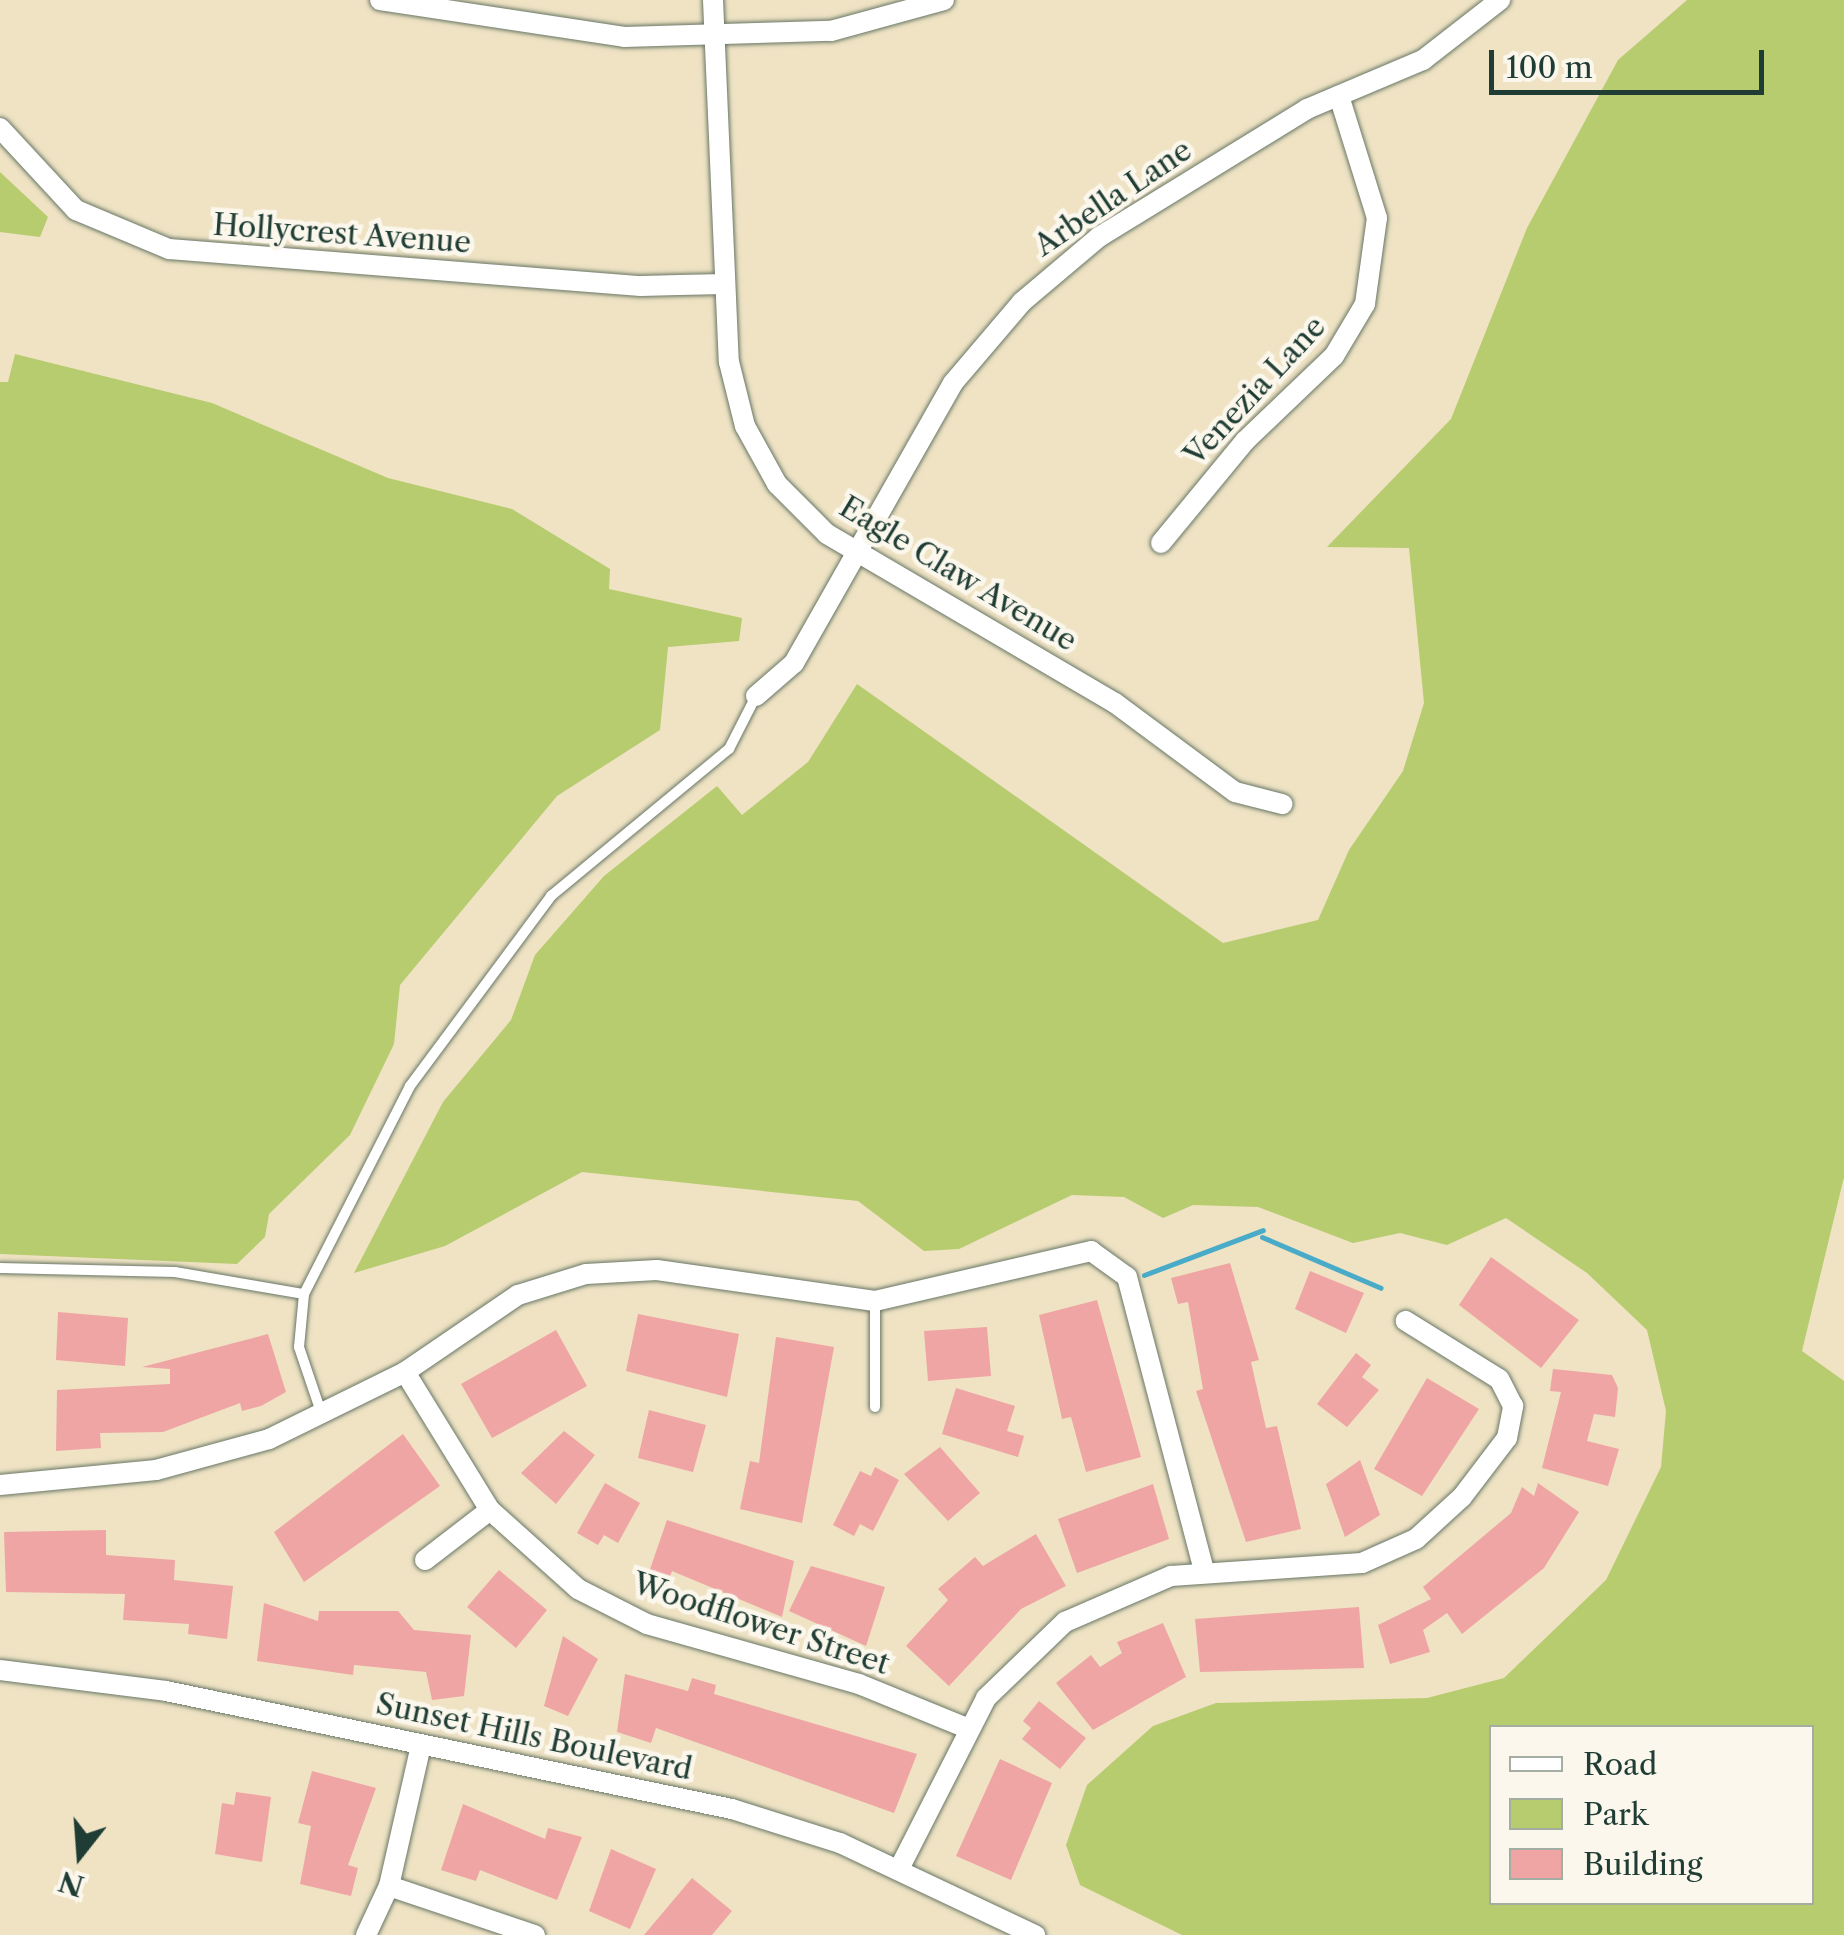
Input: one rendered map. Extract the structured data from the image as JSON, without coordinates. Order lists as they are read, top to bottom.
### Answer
{
  "streets": {
    "street": [
      "Arbella Lane",
      "Hollycrest Avenue",
      "Venezia Lane",
      "Eagle Claw Avenue",
      "Woodflower Street",
      "Sunset Hills Boulevard"
    ]
  },
  "crossings": [
    ["Arbella Lane", "Venezia Lane"],
    ["Arbella Lane", "Eagle Claw Avenue"],
    ["Hollycrest Avenue", "Eagle Claw Avenue"]
  ],
  "legend": ["Road", "Park", "Building"],
  "scale_bar": "100 m",
  "north": "bottom"
}
